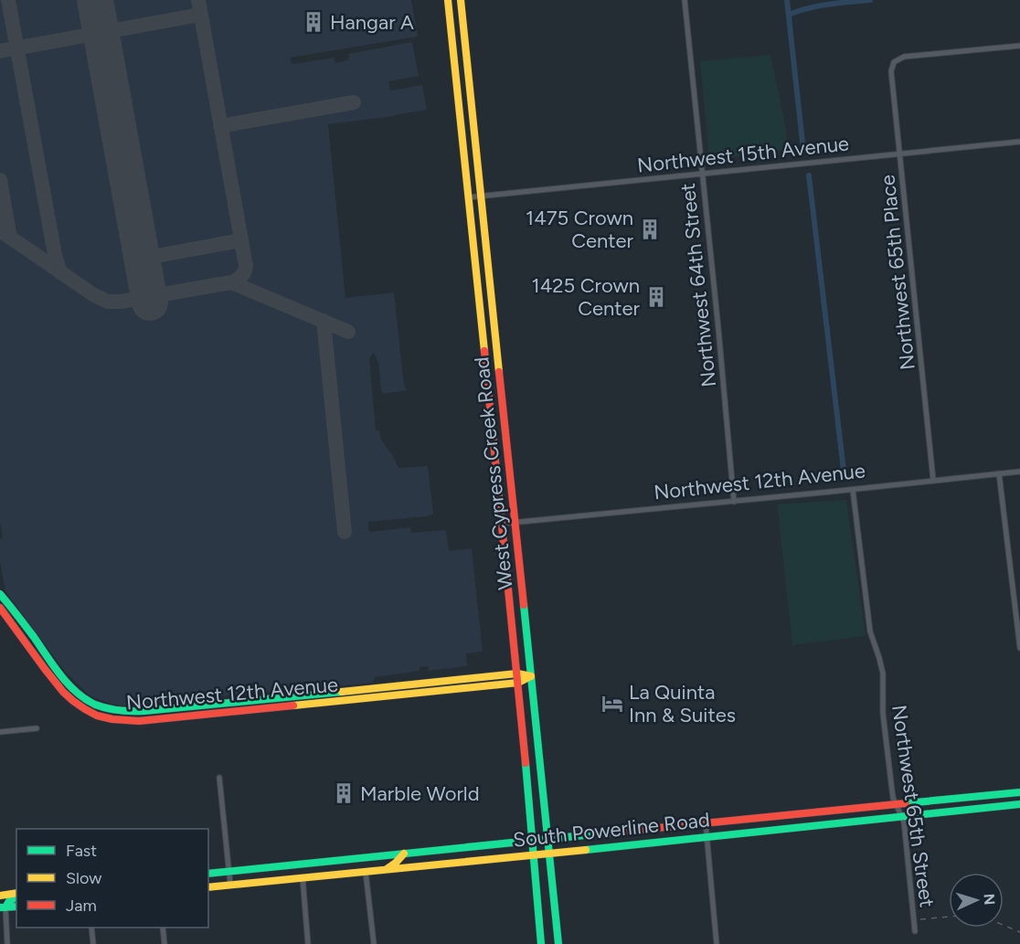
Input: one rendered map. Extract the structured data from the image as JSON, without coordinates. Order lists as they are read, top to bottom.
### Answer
{
  "streets": {
    "main road": ["West Cypress Creek Road", "Northwest 12th Avenue", "South Powerline Road"],
    "street": [
      "Northwest 15th Avenue",
      "Northwest 65th Place",
      "Northwest 64th Street",
      "Northwest 65th Street"
    ]
  },
  "crossings": [
    ["Northwest 15th Avenue", "Northwest 65th Place"],
    ["Northwest 15th Avenue", "Northwest 64th Street"],
    ["Northwest 15th Avenue", "West Cypress Creek Road"],
    ["Northwest 65th Place", "Northwest 12th Avenue"],
    ["Northwest 64th Street", "Northwest 12th Avenue"],
    ["West Cypress Creek Road", "Northwest 12th Avenue"],
    ["West Cypress Creek Road", "South Powerline Road"],
    ["Northwest 12th Avenue", "Northwest 65th Street"],
    ["Northwest 65th Street", "South Powerline Road"]
  ],
  "places": {
    "building": [
      "Hangar A",
      "1475 Crown Center",
      "1425 Crown Center",
      "Marble World"
    ],
    "hotel": ["La Quinta Inn & Suites"]
  },
  "legend": ["Fast", "Slow", "Jam"],
  "north": "right"
}
